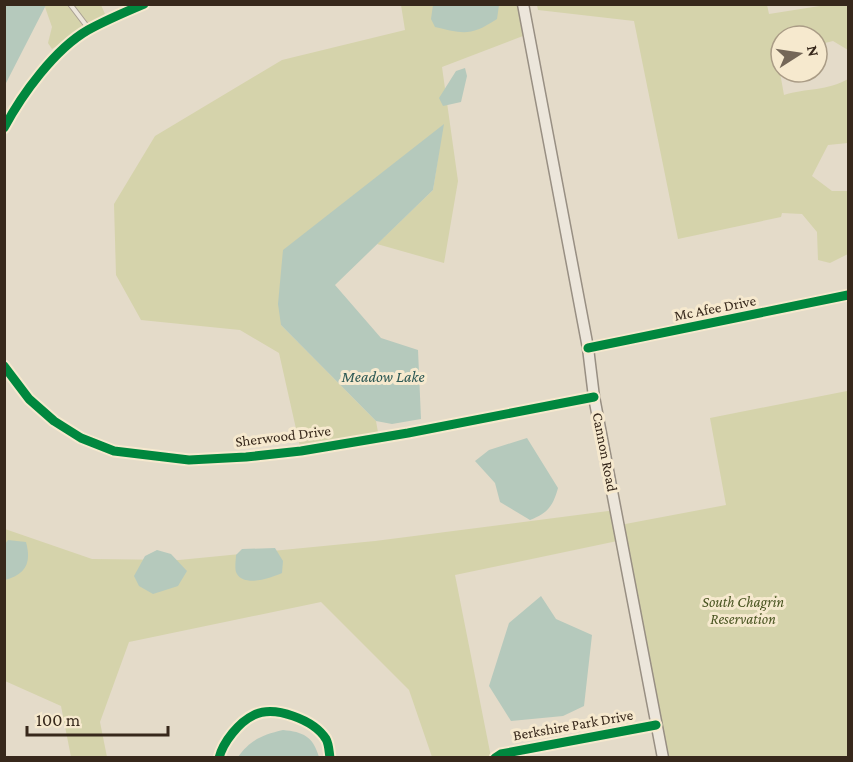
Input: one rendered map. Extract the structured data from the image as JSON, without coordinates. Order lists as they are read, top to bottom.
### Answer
{
  "streets": {
    "main road": ["Cannon Road"],
    "street": ["Mc Afee Drive", "Sherwood Drive", "Berkshire Park Drive"]
  },
  "crossings": [
    ["Mc Afee Drive", "Cannon Road"],
    ["Sherwood Drive", "Cannon Road"],
    ["Cannon Road", "Berkshire Park Drive"]
  ],
  "water": ["Meadow Lake"],
  "parks": ["South Chagrin Reservation"],
  "scale_bar": "100 m",
  "north": "right"
}
